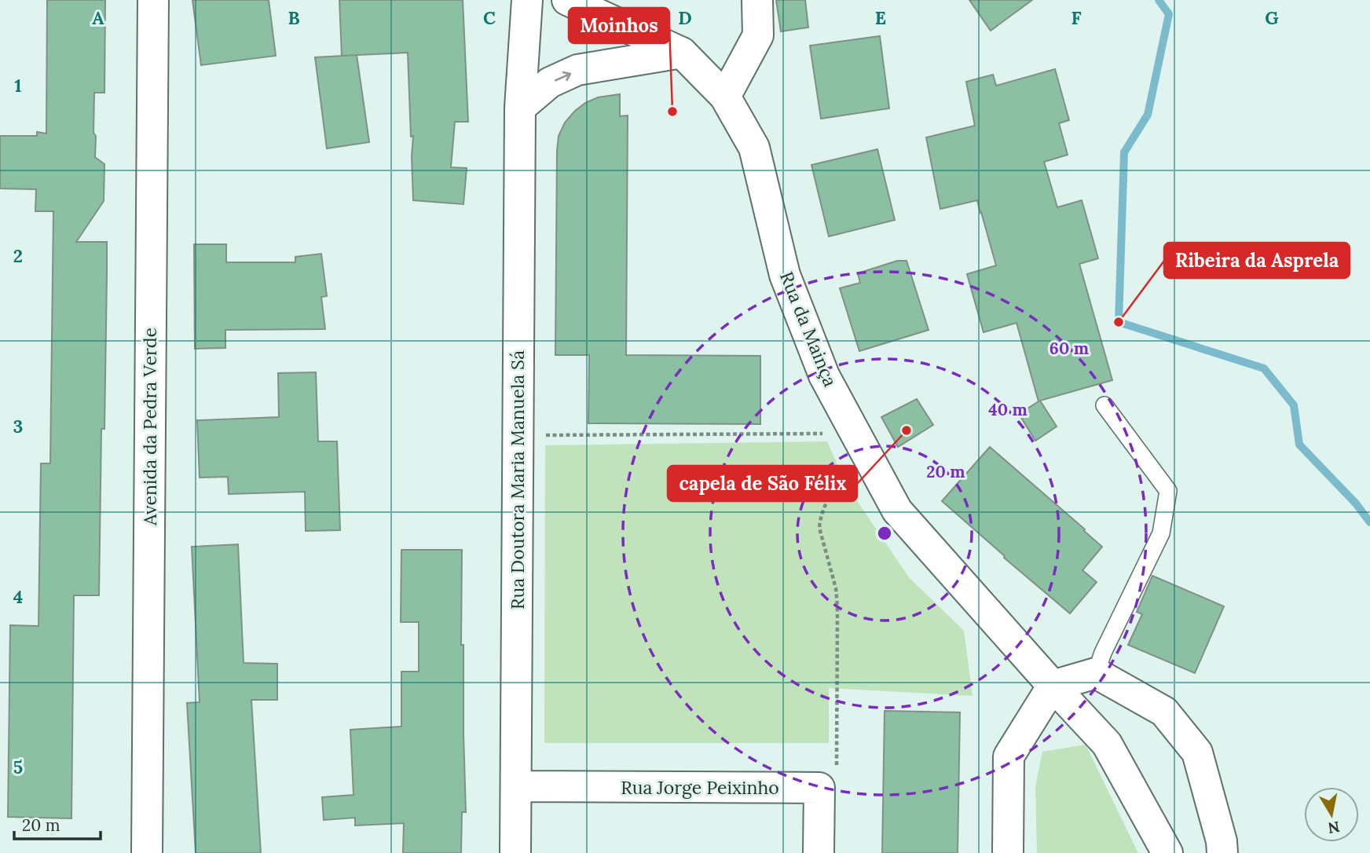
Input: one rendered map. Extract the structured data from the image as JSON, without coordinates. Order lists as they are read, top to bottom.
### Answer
{
  "streets": {
    "street": [
      "Rua da Mainça",
      "Avenida da Pedra Verde",
      "Rua Doutora Maria Manuela Sá",
      "Rua Jorge Peixinho"
    ]
  },
  "crossings": [
    ["Rua Doutora Maria Manuela Sá", "Rua Jorge Peixinho"]
  ],
  "places": ["Moinhos", "Ribeira da Asprela", "capela de São Félix"],
  "scale_bar": "20 m",
  "north": "bottom",
  "grid": {
    "columns": [
      "A",
      "B",
      "C",
      "D",
      "E",
      "F",
      "G"
    ],
    "rows": [
      "1",
      "2",
      "3",
      "4",
      "5"
    ]
  },
  "rings": ["60 m", "40 m", "20 m"]
}
